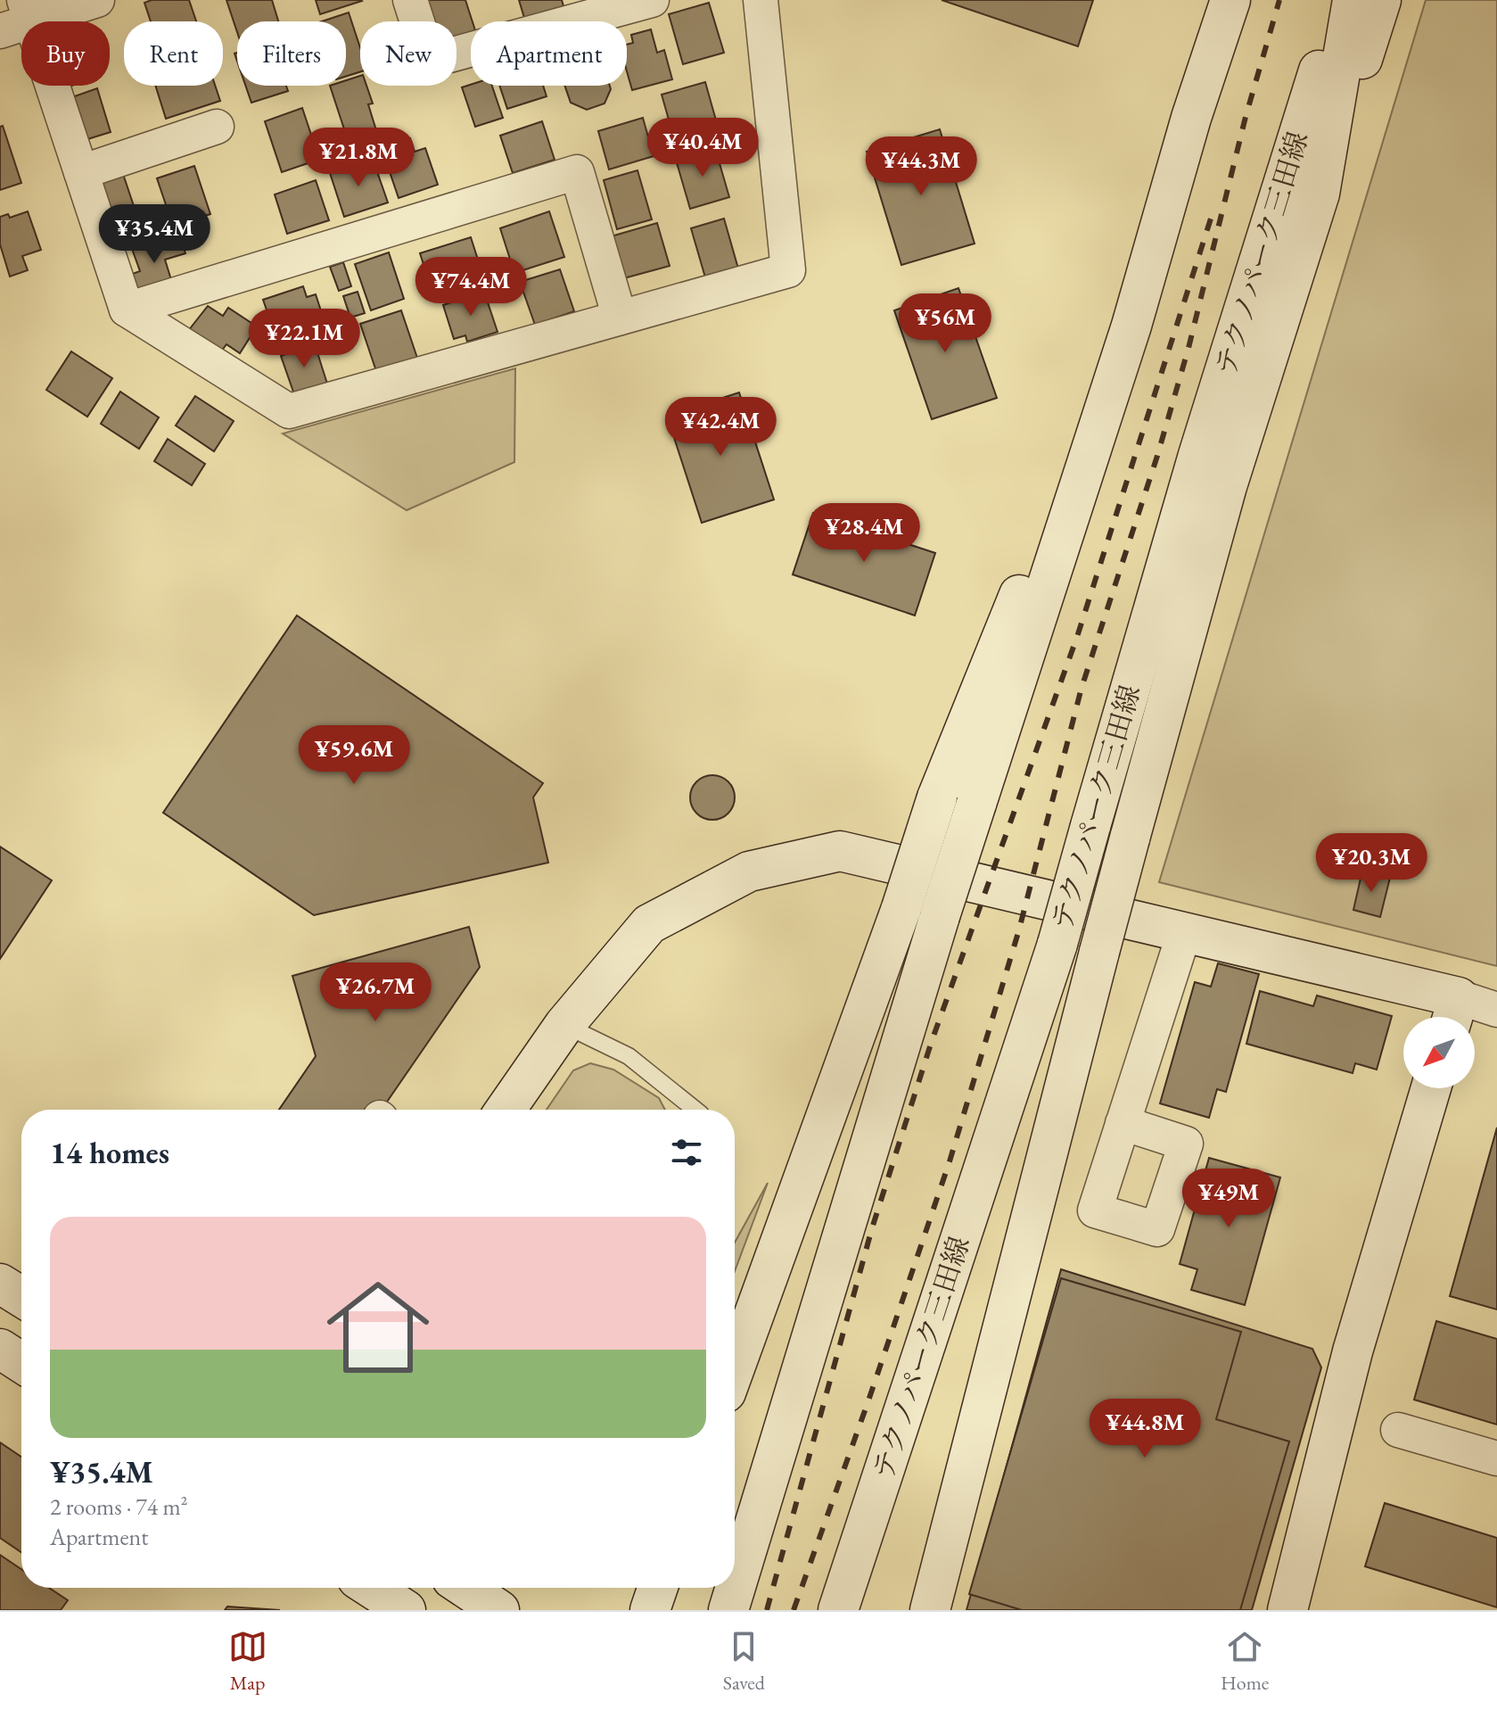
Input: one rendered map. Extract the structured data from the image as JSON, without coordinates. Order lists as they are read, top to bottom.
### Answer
{
  "streets": {
    "main road": ["テクノパーク三田線"]
  },
  "north": "bottom left",
  "page": {
    "chip": [
      "Buy",
      "Rent",
      "Filters",
      "New",
      "Apartment"
    ],
    "price": [
      "¥40.4M",
      "¥21.8M",
      "¥44.3M",
      "¥35.4M",
      "¥74.4M",
      "¥56M",
      "¥22.1M",
      "¥42.4M",
      "¥28.4M",
      "¥59.6M",
      "¥20.3M",
      "¥26.7M",
      "¥49M",
      "¥44.8M"
    ],
    "heading": "14 homes",
    "list": [
      {
        "name": "¥35.4M",
        "note": "2 rooms · 74 m² · Apartment"
      }
    ],
    "tabs": ["Map", "Saved", "Home"]
  }
}
